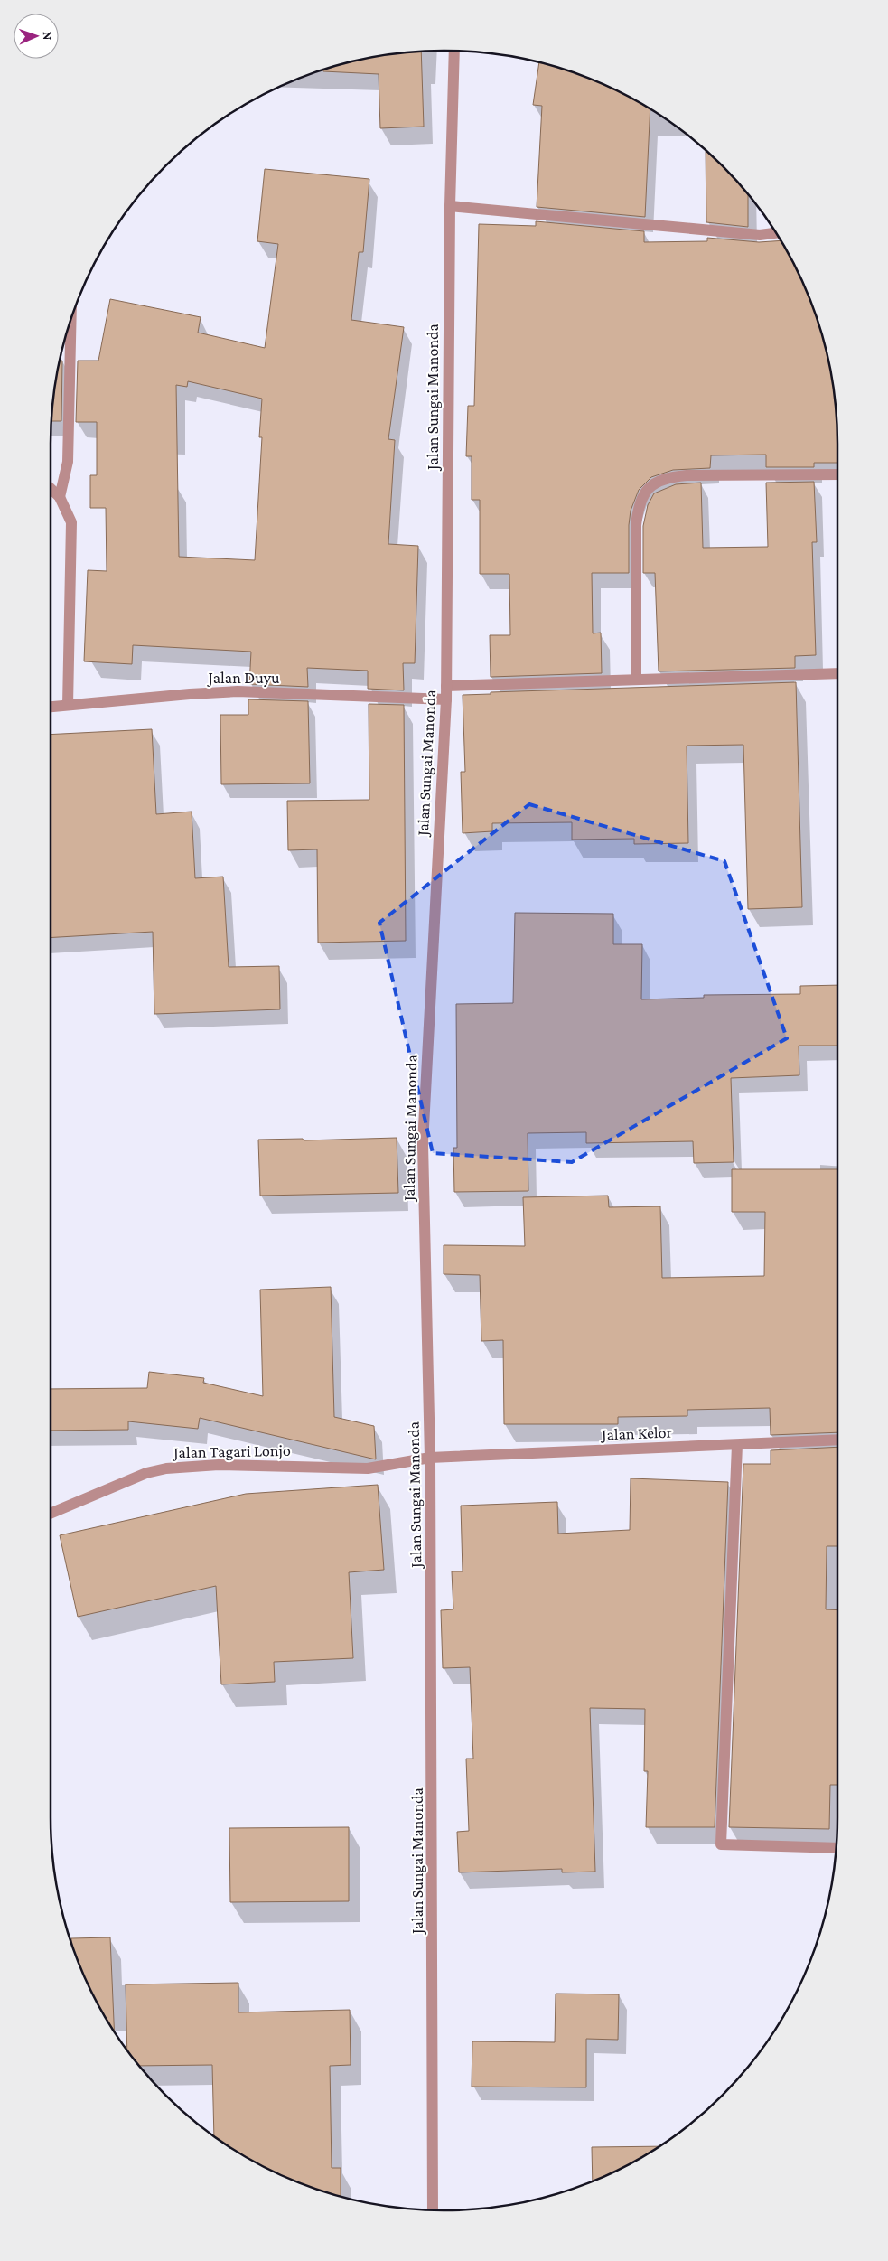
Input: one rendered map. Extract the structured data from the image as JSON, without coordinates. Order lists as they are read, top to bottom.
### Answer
{
  "streets": {
    "street": [
      "Jalan Sungai Manonda",
      "Jalan Duyu",
      "Jalan Kelor",
      "Jalan Tagari Lonjo"
    ]
  },
  "crossings": [
    ["Jalan Sungai Manonda", "Jalan Duyu"],
    ["Jalan Sungai Manonda", "Jalan Kelor"],
    ["Jalan Sungai Manonda", "Jalan Tagari Lonjo"],
    ["Jalan Kelor", "Jalan Tagari Lonjo"]
  ],
  "north": "right"
}
